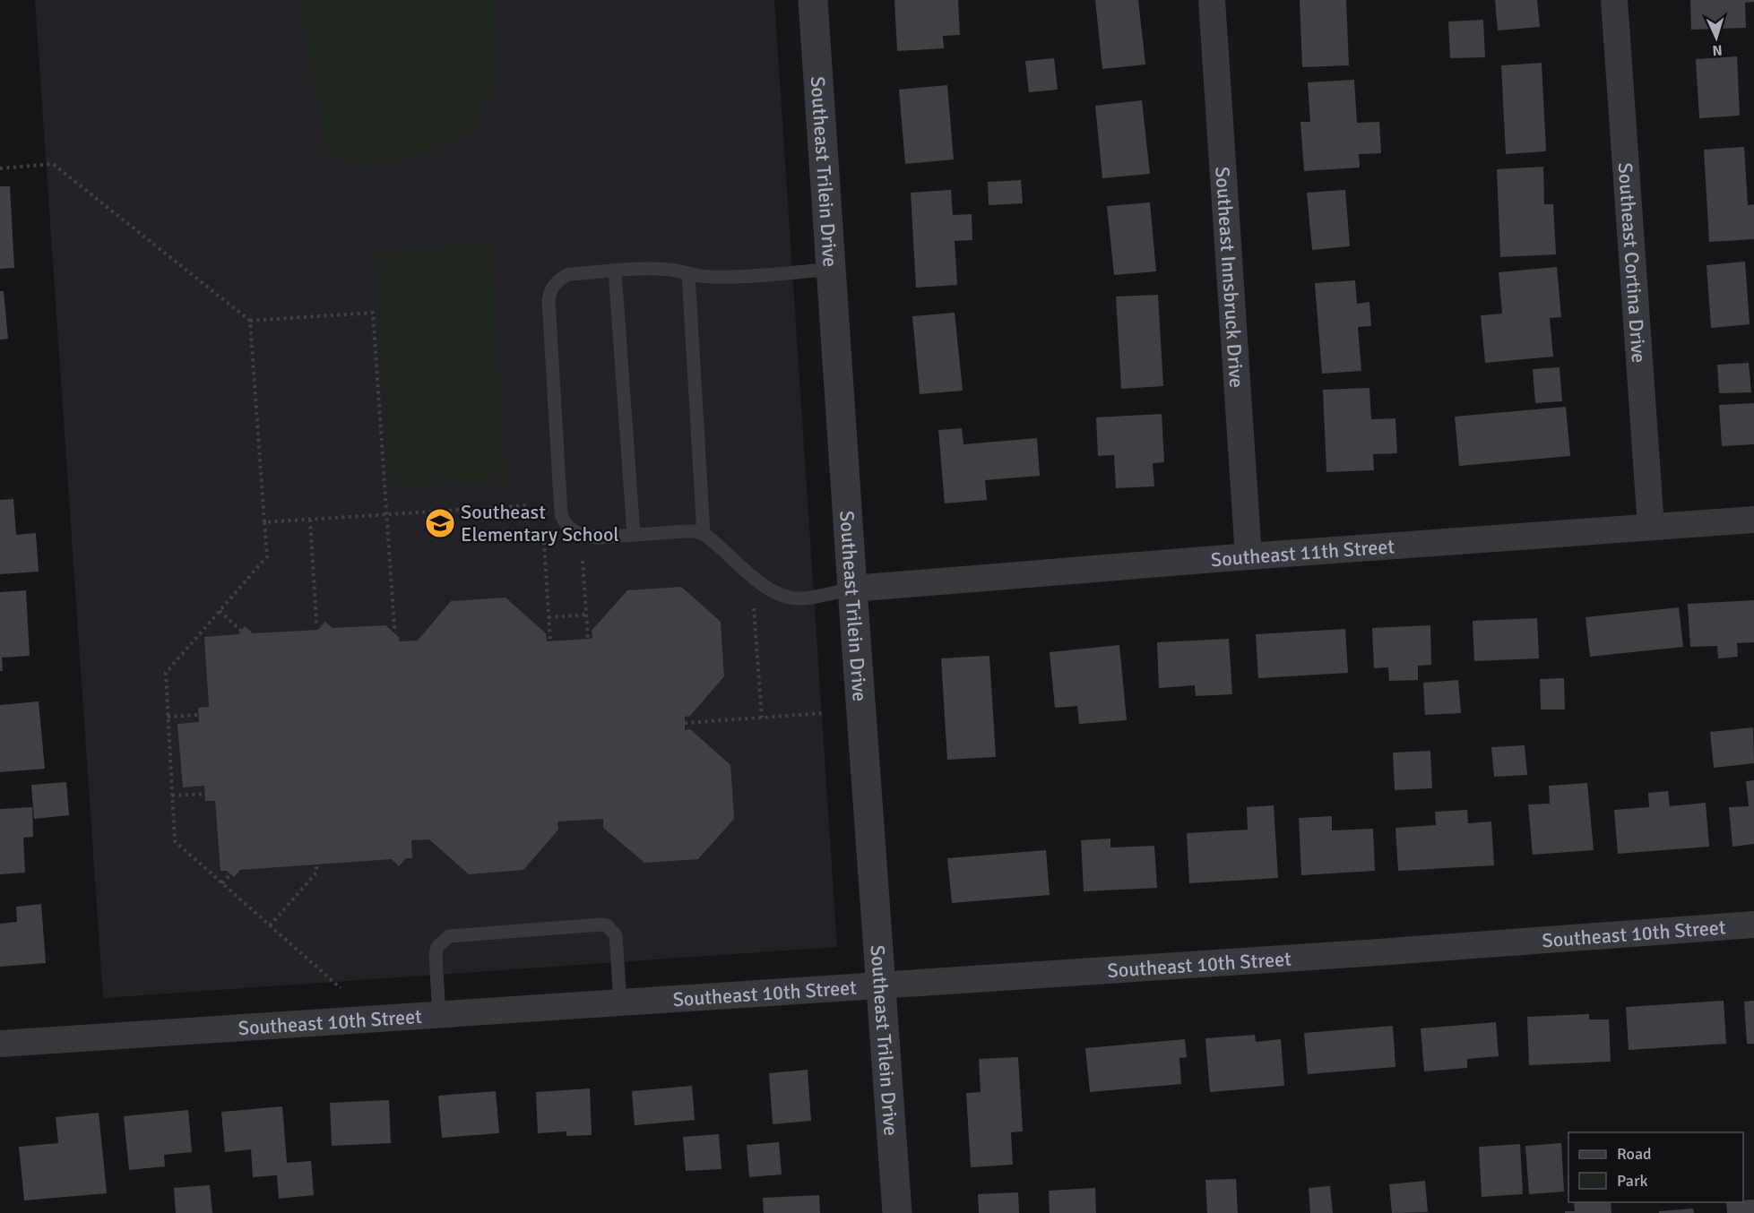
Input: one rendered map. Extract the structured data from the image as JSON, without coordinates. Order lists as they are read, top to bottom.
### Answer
{
  "streets": {
    "street": [
      "Southeast Trilein Drive",
      "Southeast Cortina Drive",
      "Southeast Innsbruck Drive",
      "Southeast 11th Street",
      "Southeast 10th Street"
    ]
  },
  "crossings": [
    ["Southeast Trilein Drive", "Southeast 11th Street"],
    ["Southeast Trilein Drive", "Southeast 10th Street"],
    ["Southeast Cortina Drive", "Southeast 11th Street"],
    ["Southeast Innsbruck Drive", "Southeast 11th Street"]
  ],
  "places": {
    "school or university": ["Southeast Elementary School"]
  },
  "legend": ["Road", "Park"],
  "north": "bottom"
}
